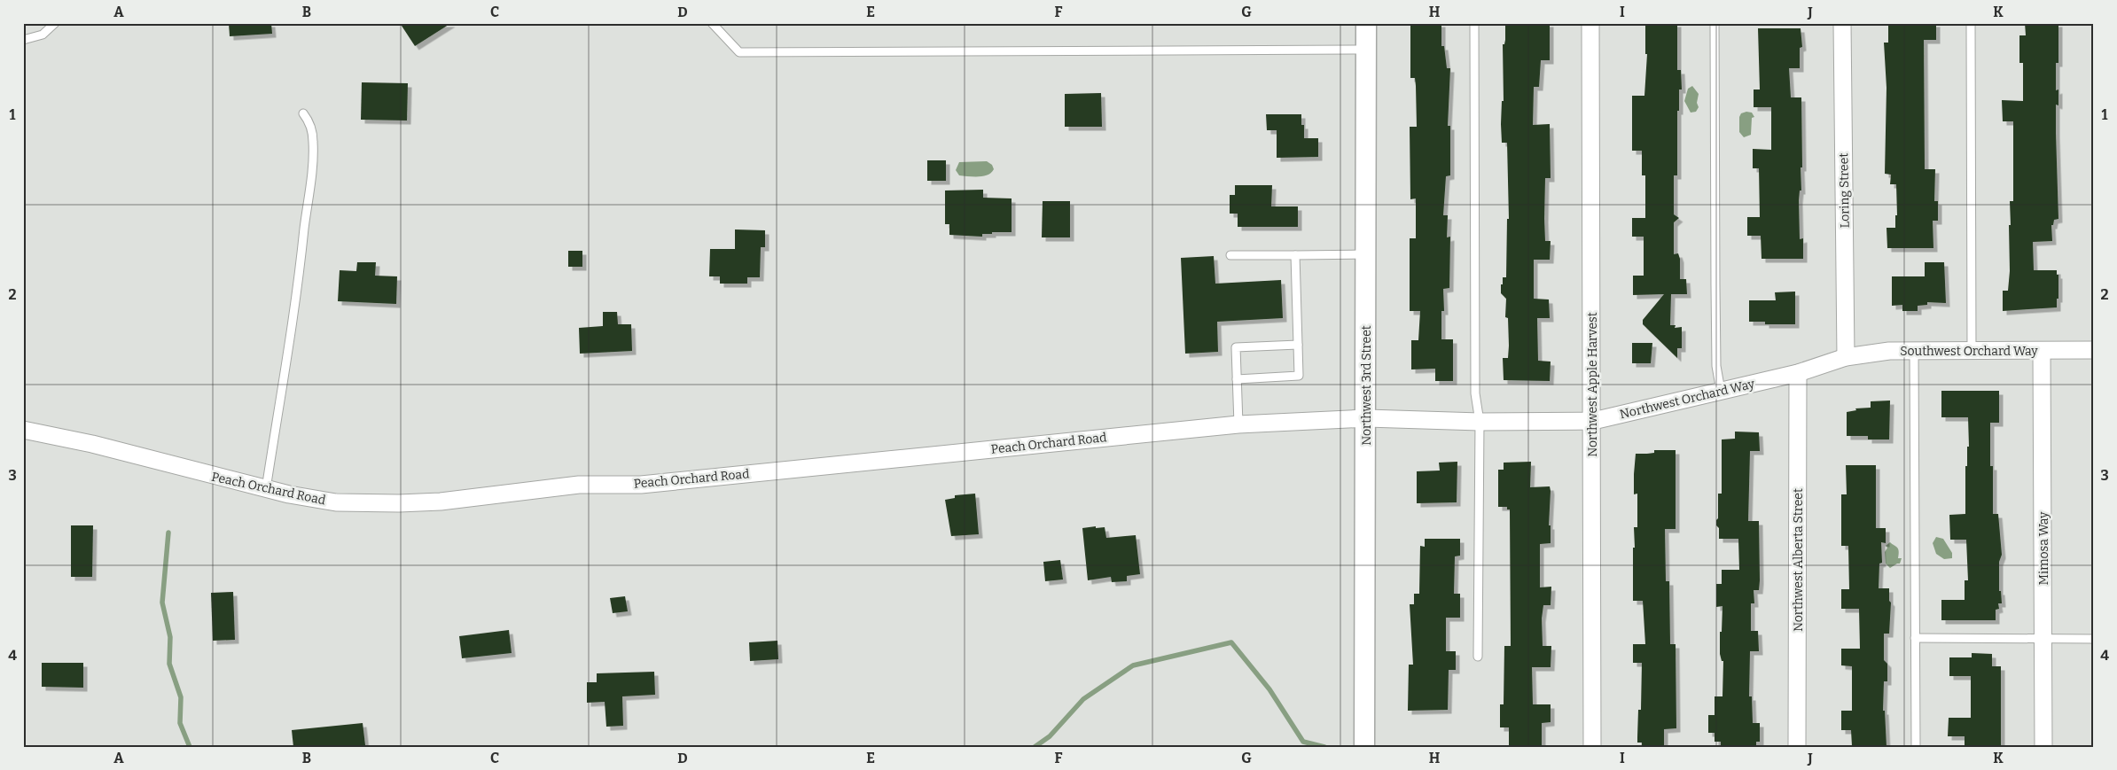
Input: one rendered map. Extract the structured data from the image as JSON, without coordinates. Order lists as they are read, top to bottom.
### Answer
{
  "streets": {
    "street": [
      "Loring Street",
      "Southwest Orchard Way",
      "Northwest Apple Harvest",
      "Northwest 3rd Street",
      "Northwest Orchard Way",
      "Peach Orchard Road",
      "Mimosa Way",
      "Northwest Alberta Street"
    ]
  },
  "crossings": [
    ["Loring Street", "Southwest Orchard Way"],
    ["Loring Street", "Northwest Orchard Way"],
    ["Southwest Orchard Way", "Northwest Orchard Way"],
    ["Southwest Orchard Way", "Mimosa Way"],
    ["Northwest Apple Harvest", "Northwest Orchard Way"],
    ["Northwest 3rd Street", "Northwest Orchard Way"],
    ["Northwest 3rd Street", "Peach Orchard Road"],
    ["Northwest Orchard Way", "Peach Orchard Road"],
    ["Northwest Orchard Way", "Northwest Alberta Street"]
  ],
  "grid": {
    "columns": [
      "A",
      "B",
      "C",
      "D",
      "E",
      "F",
      "G",
      "H",
      "I",
      "J",
      "K"
    ],
    "rows": [
      "1",
      "2",
      "3",
      "4"
    ]
  }
}
